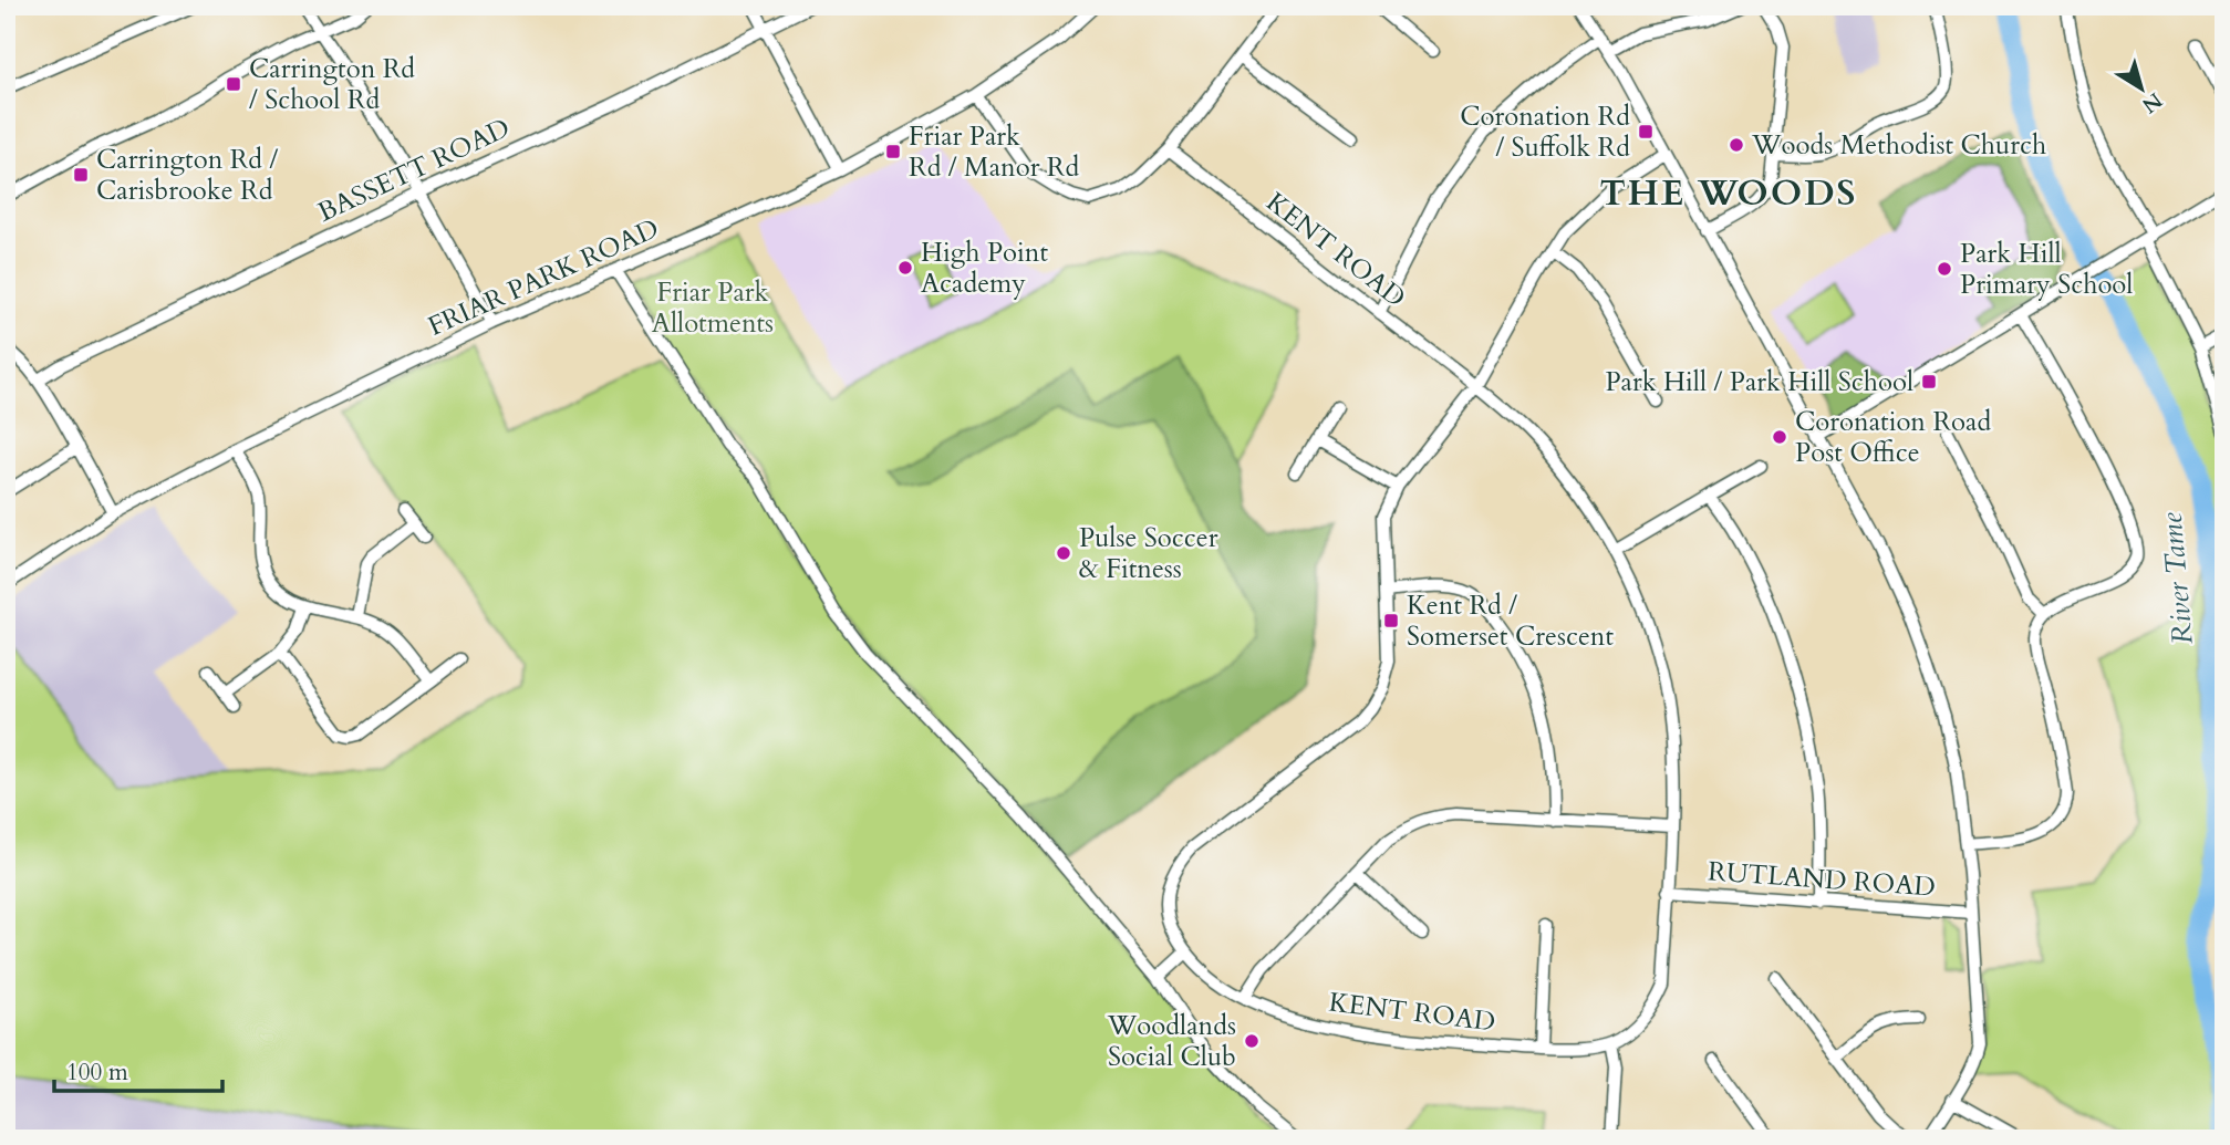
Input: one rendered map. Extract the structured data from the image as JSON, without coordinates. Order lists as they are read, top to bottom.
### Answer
{
  "streets": {
    "street": [
      "BASSETT ROAD",
      "KENT ROAD",
      "FRIAR PARK ROAD",
      "RUTLAND ROAD"
    ]
  },
  "crossings": [
    ["KENT ROAD", "RUTLAND ROAD"]
  ],
  "districts": ["THE WOODS"],
  "water": ["River Tame"],
  "parks": ["Friar Park Allotments"],
  "places": {
    "transit": [
      "Carrington Rd / School Rd",
      "Coronation Rd / Suffolk Rd",
      "Friar Park Rd / Manor Rd",
      "Carrington Rd / Carisbrooke Rd",
      "Park Hill / Park Hill School",
      "Kent Rd / Somerset Crescent"
    ],
    "other": [
      "Woods Methodist Church",
      "High Point Academy",
      "Park Hill Primary School",
      "Coronation Road Post Office",
      "Pulse Soccer & Fitness",
      "Woodlands Social Club"
    ]
  },
  "scale_bar": "100 m",
  "north": "bottom right"
}
